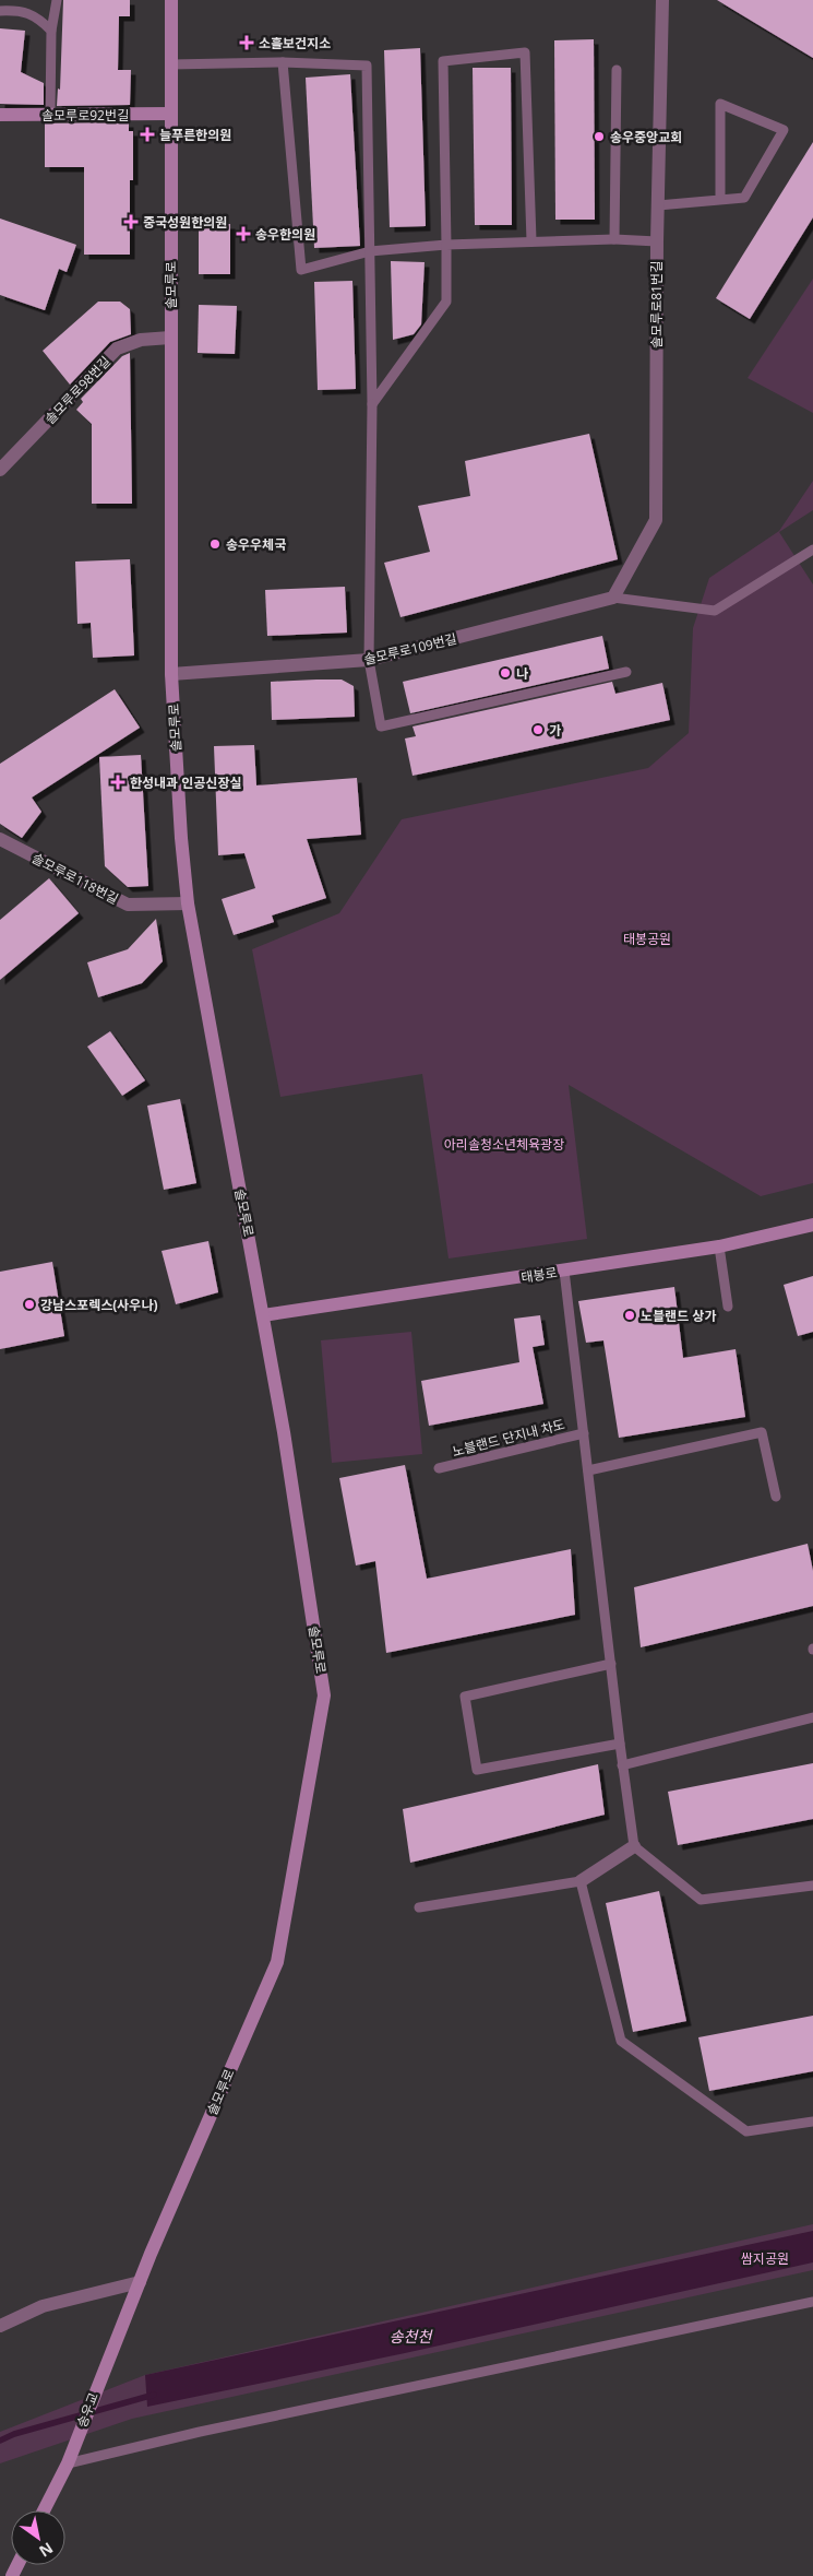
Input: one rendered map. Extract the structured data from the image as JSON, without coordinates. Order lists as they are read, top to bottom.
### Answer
{
  "streets": {
    "main road": [
      "솔모루로92번길",
      "솔모루로",
      "태봉로",
      "송우교"
    ],
    "street": [
      "솔모루로81번길",
      "솔모루로98번길",
      "솔모루로109번길",
      "솔모루로118번길"
    ],
    "lane": ["노블랜드 단지내 차도"]
  },
  "crossings": [
    ["솔모루로92번길", "솔모루로"],
    ["솔모루로", "솔모루로98번길"],
    ["솔모루로", "솔모루로109번길"],
    ["솔모루로", "솔모루로118번길"],
    ["솔모루로", "태봉로"],
    ["솔모루로", "송우교"],
    ["솔모루로81번길", "솔모루로109번길"]
  ],
  "water": ["송천천"],
  "parks": ["태봉공원", "아리솔청소년체육광장", "쌈지공원"],
  "places": {
    "health": [
      "소흘보건지소",
      "늘푸른한의원",
      "중국성원한의원",
      "송우한의원",
      "한성내과 인공신장실"
    ],
    "other": [
      "송우중앙교회",
      "송우우체국",
      "나",
      "가",
      "강남스포렉스(사우나)",
      "노블랜드 상가"
    ]
  },
  "north": "bottom right"
}
